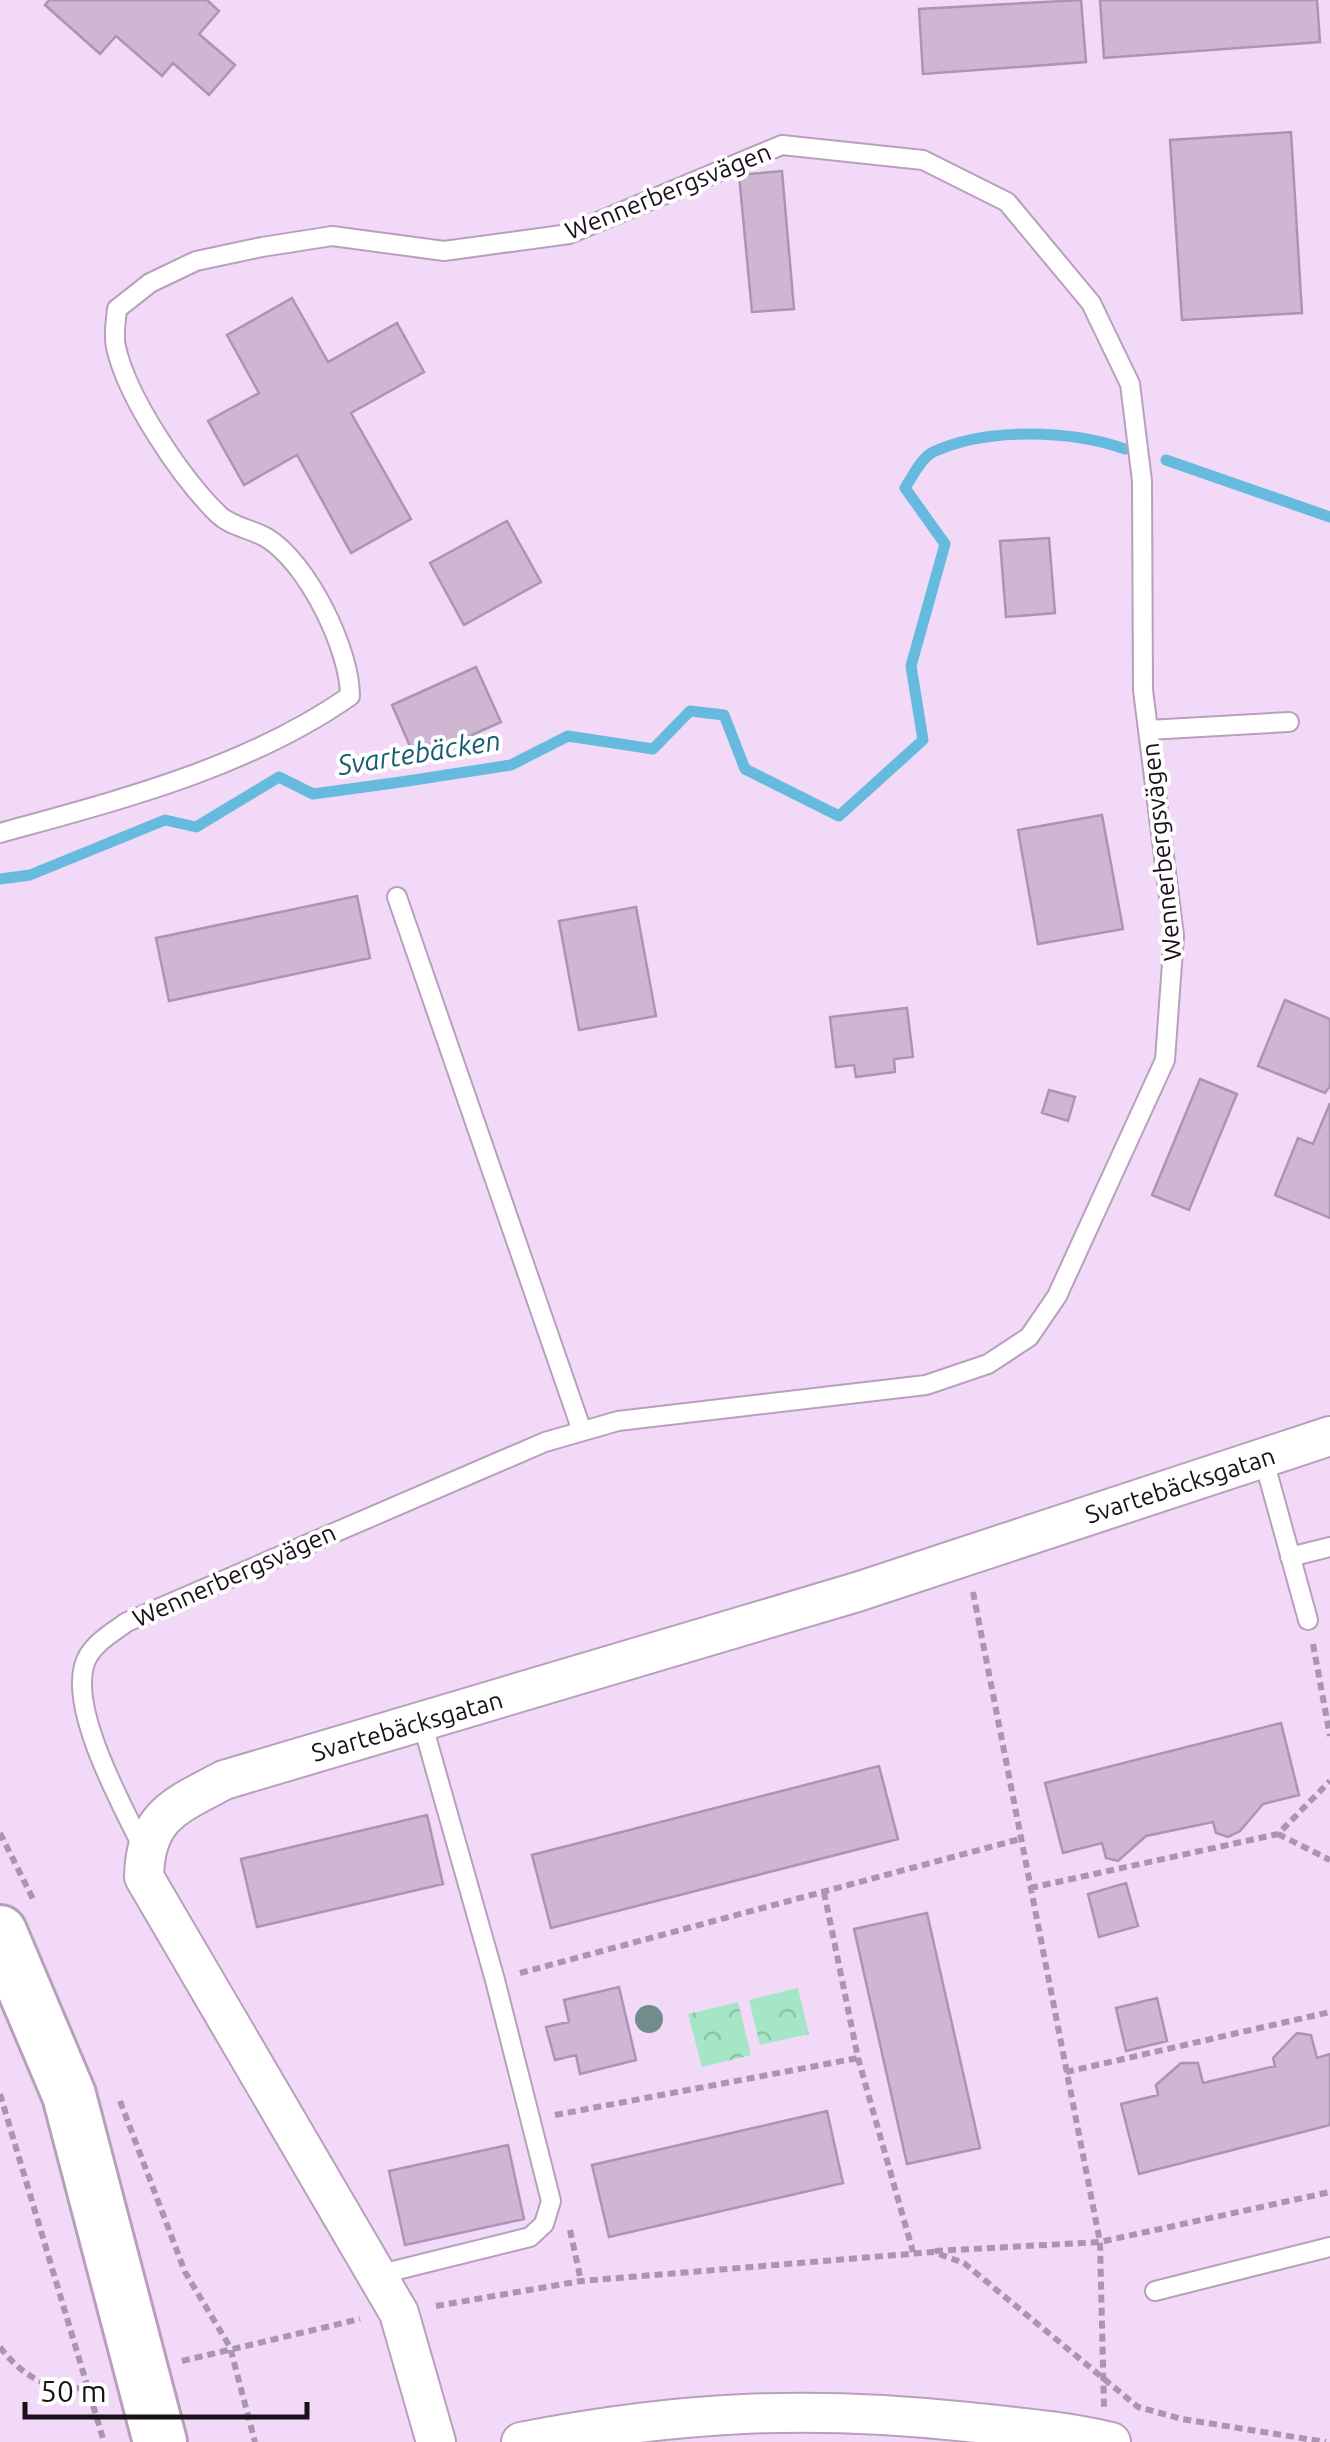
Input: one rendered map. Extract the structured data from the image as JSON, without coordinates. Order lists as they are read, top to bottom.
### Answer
{
  "streets": {
    "street": ["Svartebäcksgatan"],
    "lane": ["Wennerbergsvägen"]
  },
  "crossings": [
    ["Wennerbergsvägen", "Svartebäcksgatan"]
  ],
  "water": ["Svartebäcken"],
  "scale_bar": "50 m"
}
